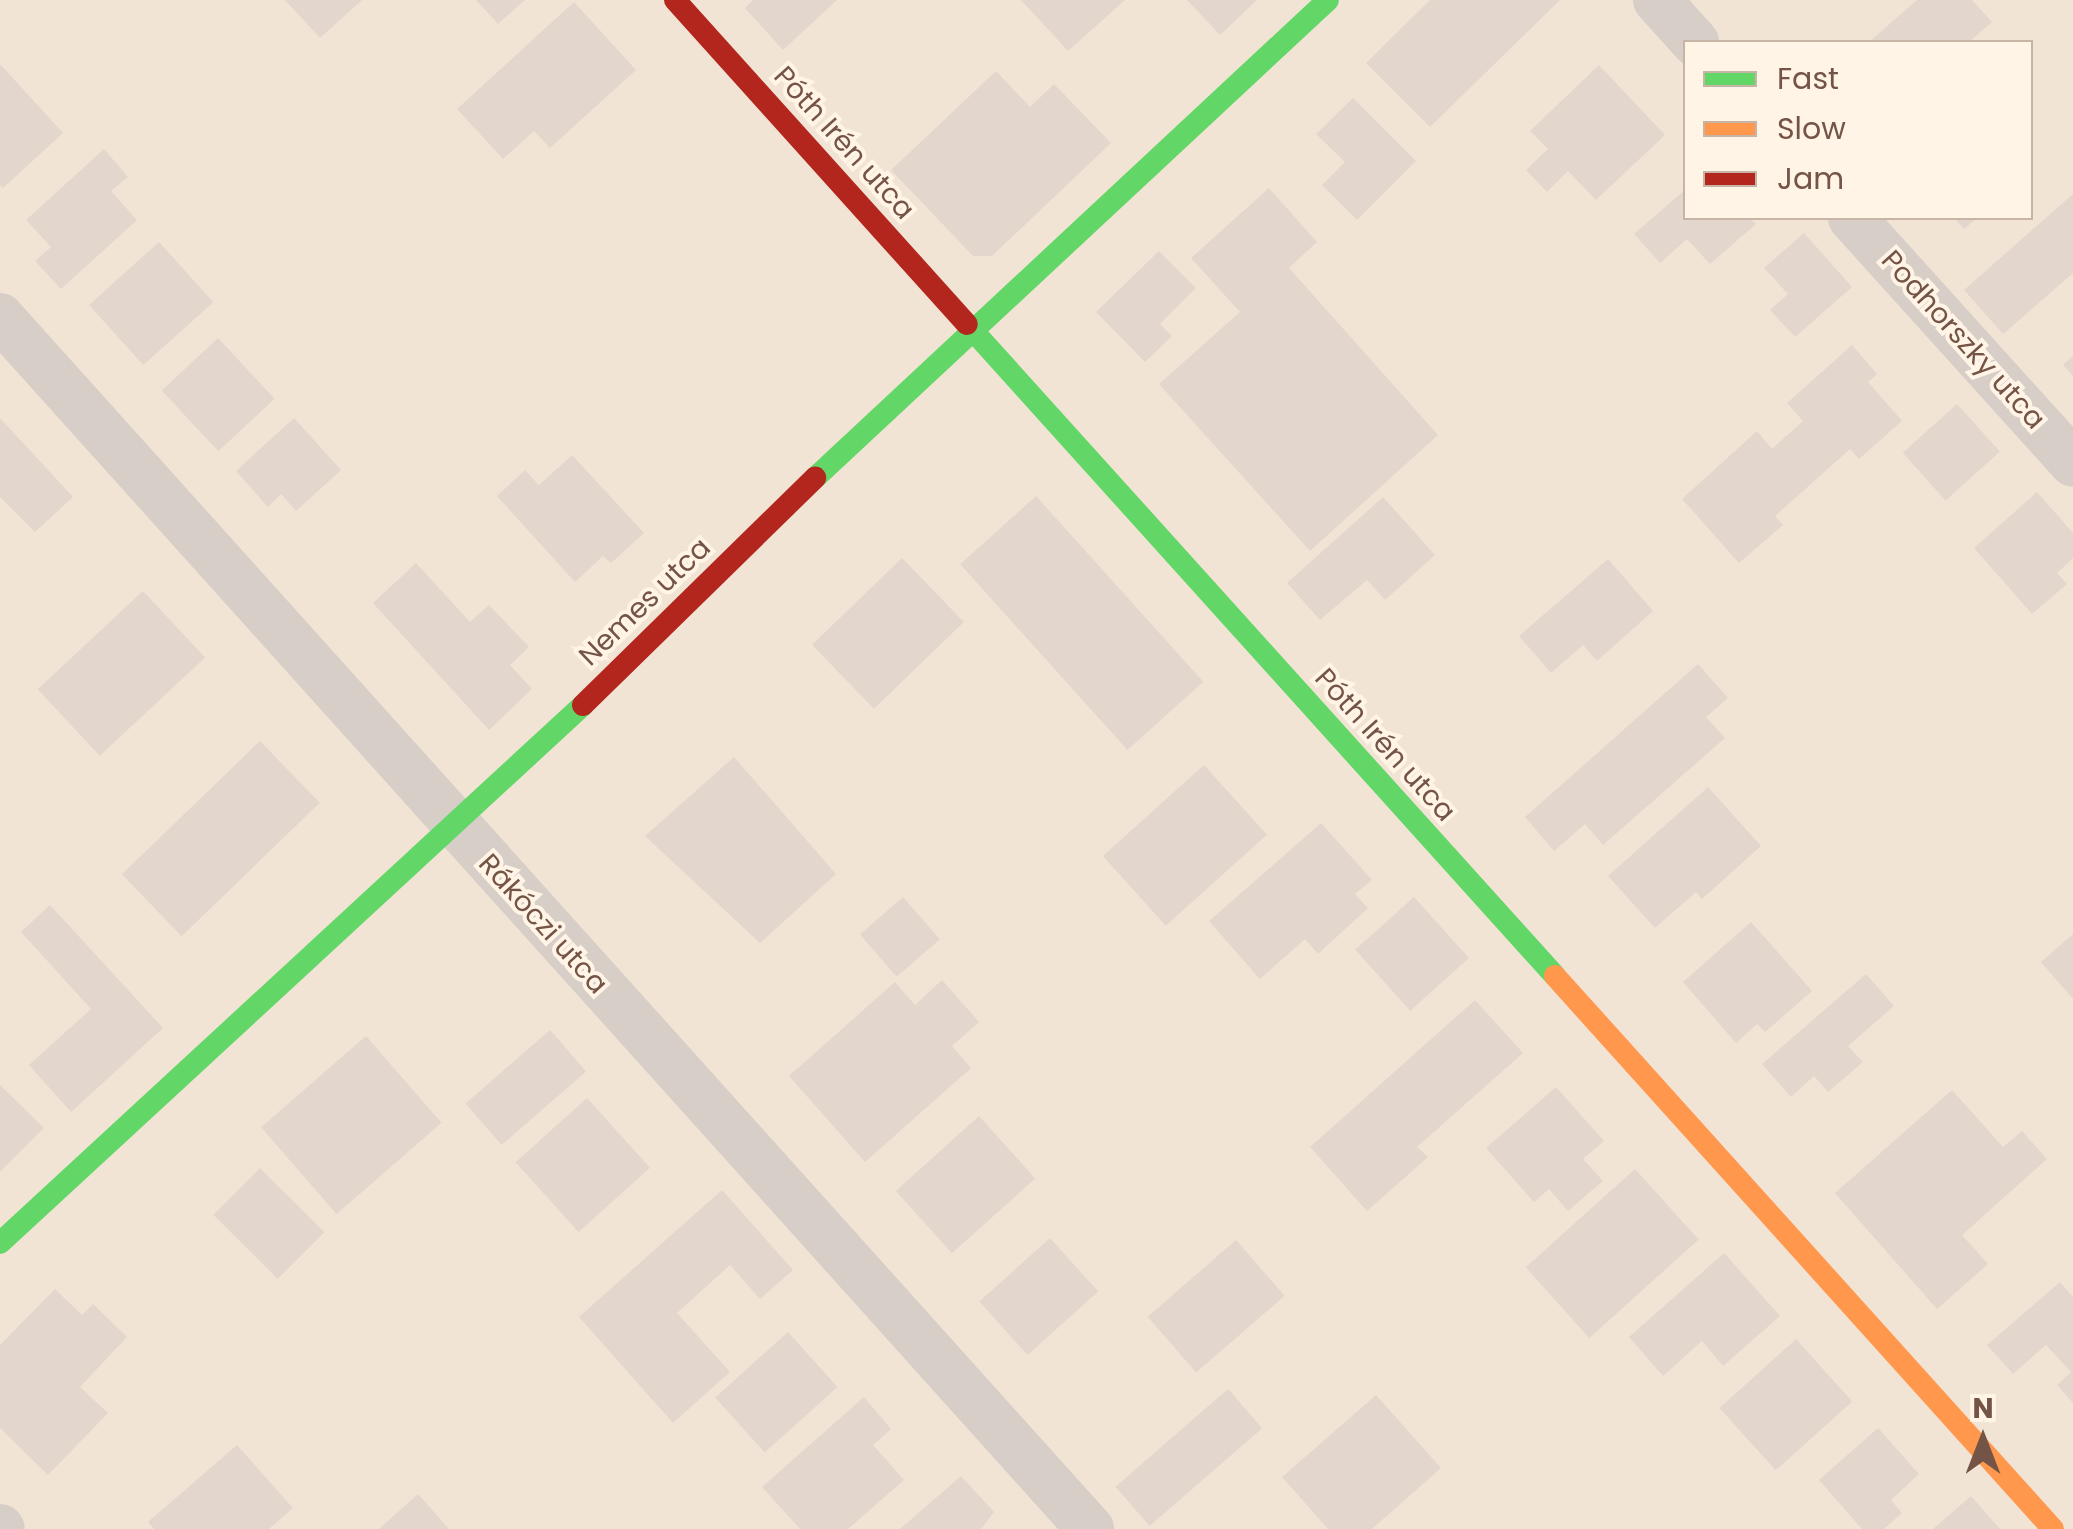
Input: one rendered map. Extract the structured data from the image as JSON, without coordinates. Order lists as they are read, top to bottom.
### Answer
{
  "streets": {
    "street": [
      "Póth Irén utca",
      "Podhorszky utca",
      "Nemes utca",
      "Rákóczi utca"
    ]
  },
  "crossings": [
    ["Póth Irén utca", "Nemes utca"],
    ["Nemes utca", "Rákóczi utca"]
  ],
  "legend": ["Fast", "Slow", "Jam"],
  "north": "top"
}
